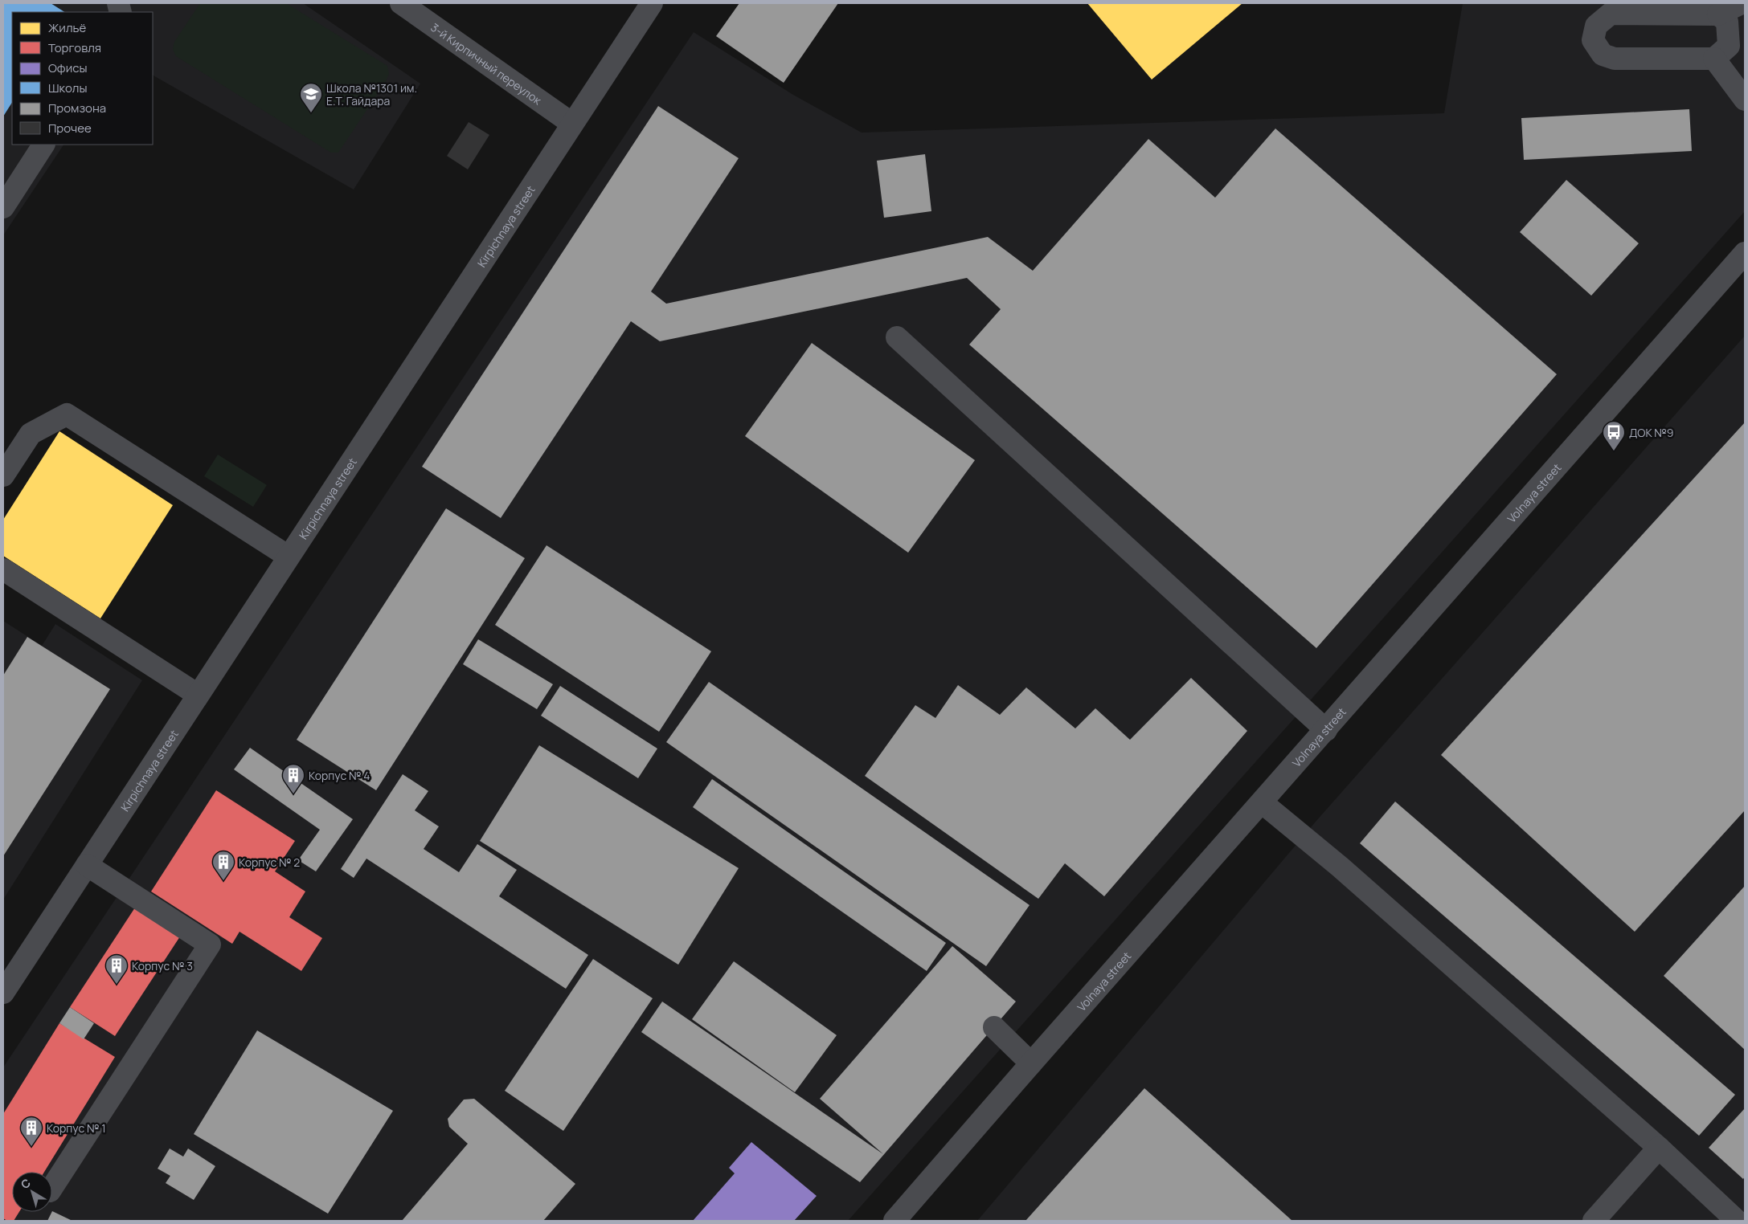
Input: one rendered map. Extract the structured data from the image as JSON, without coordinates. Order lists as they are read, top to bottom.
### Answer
{
  "streets": {
    "street": ["3-й Кирпичный переулок", "Kirpichnaya street", "Volnaya street"]
  },
  "crossings": [
    ["3-й Кирпичный переулок", "Kirpichnaya street"]
  ],
  "places": {
    "school or university": ["Школа №1301 им. Е.Т. Гайдара"],
    "bus stop": ["ДОК №9"],
    "building": [
      "Корпус № 4",
      "Корпус № 2",
      "Корпус № 3",
      "Корпус № 1"
    ]
  },
  "legend": [
    "Жильё",
    "Торговля",
    "Офисы",
    "Школы",
    "Промзона",
    "Прочее"
  ],
  "north": "top left"
}
